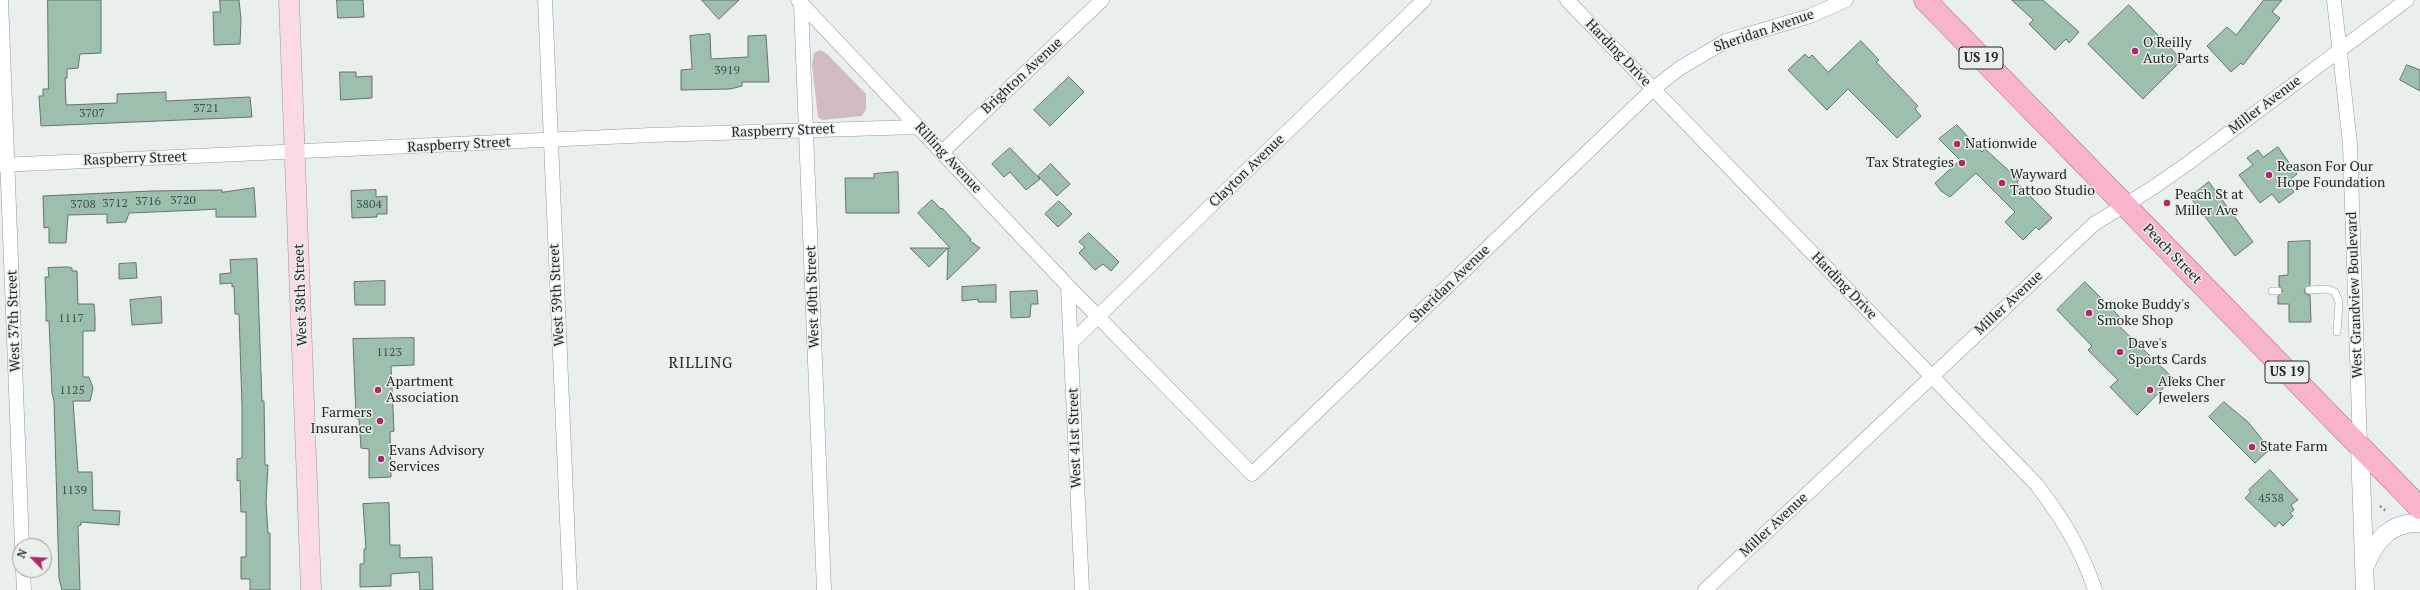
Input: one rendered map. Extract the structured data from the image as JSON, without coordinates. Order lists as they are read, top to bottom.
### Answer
{
  "streets": {
    "main road": ["US 19", "Peach Street", "West 38th Street"],
    "street": [
      "Sheridan Avenue",
      "Harding Drive",
      "Brighton Avenue",
      "Miller Avenue",
      "Raspberry Street",
      "Rilling Avenue",
      "Clayton Avenue",
      "West 39th Street",
      "West Grandview Boulevard",
      "West 40th Street",
      "West 37th Street",
      "West 41st Street"
    ]
  },
  "crossings": [
    ["Sheridan Avenue", "Harding Drive"],
    ["Sheridan Avenue", "Rilling Avenue"],
    ["Sheridan Avenue", "Clayton Avenue"],
    ["Harding Drive", "Miller Avenue"],
    ["Brighton Avenue", "Rilling Avenue"],
    ["Miller Avenue", "Peach Street"],
    ["Miller Avenue", "West Grandview Boulevard"],
    ["Raspberry Street", "Rilling Avenue"],
    ["Raspberry Street", "West 38th Street"],
    ["Raspberry Street", "West 39th Street"],
    ["Raspberry Street", "West 40th Street"],
    ["Raspberry Street", "West 37th Street"],
    ["Rilling Avenue", "Clayton Avenue"],
    ["Rilling Avenue", "West 40th Street"],
    ["Rilling Avenue", "West 41st Street"],
    ["Clayton Avenue", "West 41st Street"],
    ["Peach Street", "West Grandview Boulevard"]
  ],
  "districts": ["RILLING"],
  "places": [
    "O'Reilly Auto Parts",
    "Nationwide",
    "Tax Strategies",
    "Reason For Our Hope Foundation",
    "Wayward Tattoo Studio",
    "Peach St at Miller Ave",
    "Smoke Buddy's Smoke Shop",
    "Dave's Sports Cards",
    "Apartment Association",
    "Aleks Cher Jewelers",
    "Farmers Insurance",
    "State Farm",
    "Evans Advisory Services"
  ],
  "house_numbers": [
    "3919",
    "3721",
    "3707",
    "3720",
    "3716",
    "3712",
    "3708",
    "3804",
    "1117",
    "1123",
    "1125",
    "1139",
    "4538"
  ],
  "north": "top left"
}
